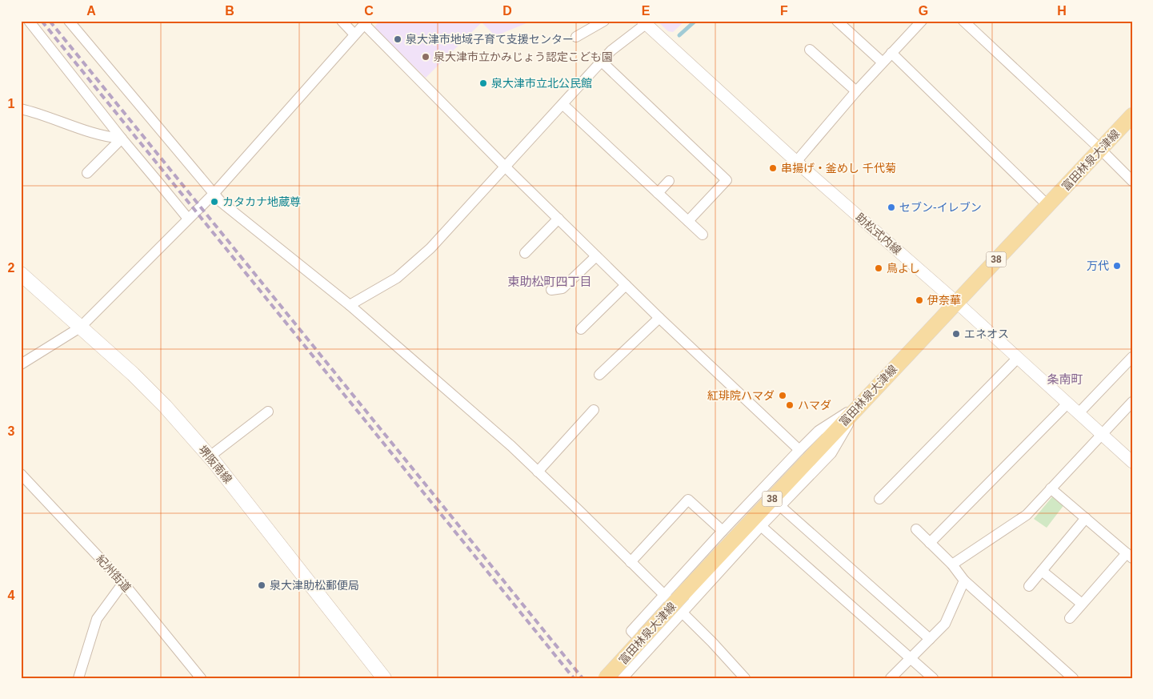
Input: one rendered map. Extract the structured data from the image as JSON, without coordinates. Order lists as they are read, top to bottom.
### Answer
{
  "streets": {
    "main road": ["富田林泉大津線", "38", "堺阪南線"],
    "street": ["助松式内線", "紀州街道"]
  },
  "crossings": [
    ["富田林泉大津線", "助松式内線"]
  ],
  "districts": ["東助松町四丁目", "条南町"],
  "places": [
    "泉大津市地域子育て支援センター",
    "泉大津市立かみじょう認定こども園",
    "泉大津市立北公民館",
    "串揚げ・釜めし 千代菊",
    "カタカナ地蔵尊",
    "セブン-イレブン",
    "万代",
    "鳥よし",
    "伊奈華",
    "エネオス",
    "紅琲院ハマダ",
    "ハマダ",
    "泉大津助松郵便局"
  ],
  "grid": {
    "columns": [
      "A",
      "B",
      "C",
      "D",
      "E",
      "F",
      "G",
      "H"
    ],
    "rows": [
      "1",
      "2",
      "3",
      "4"
    ]
  }
}
